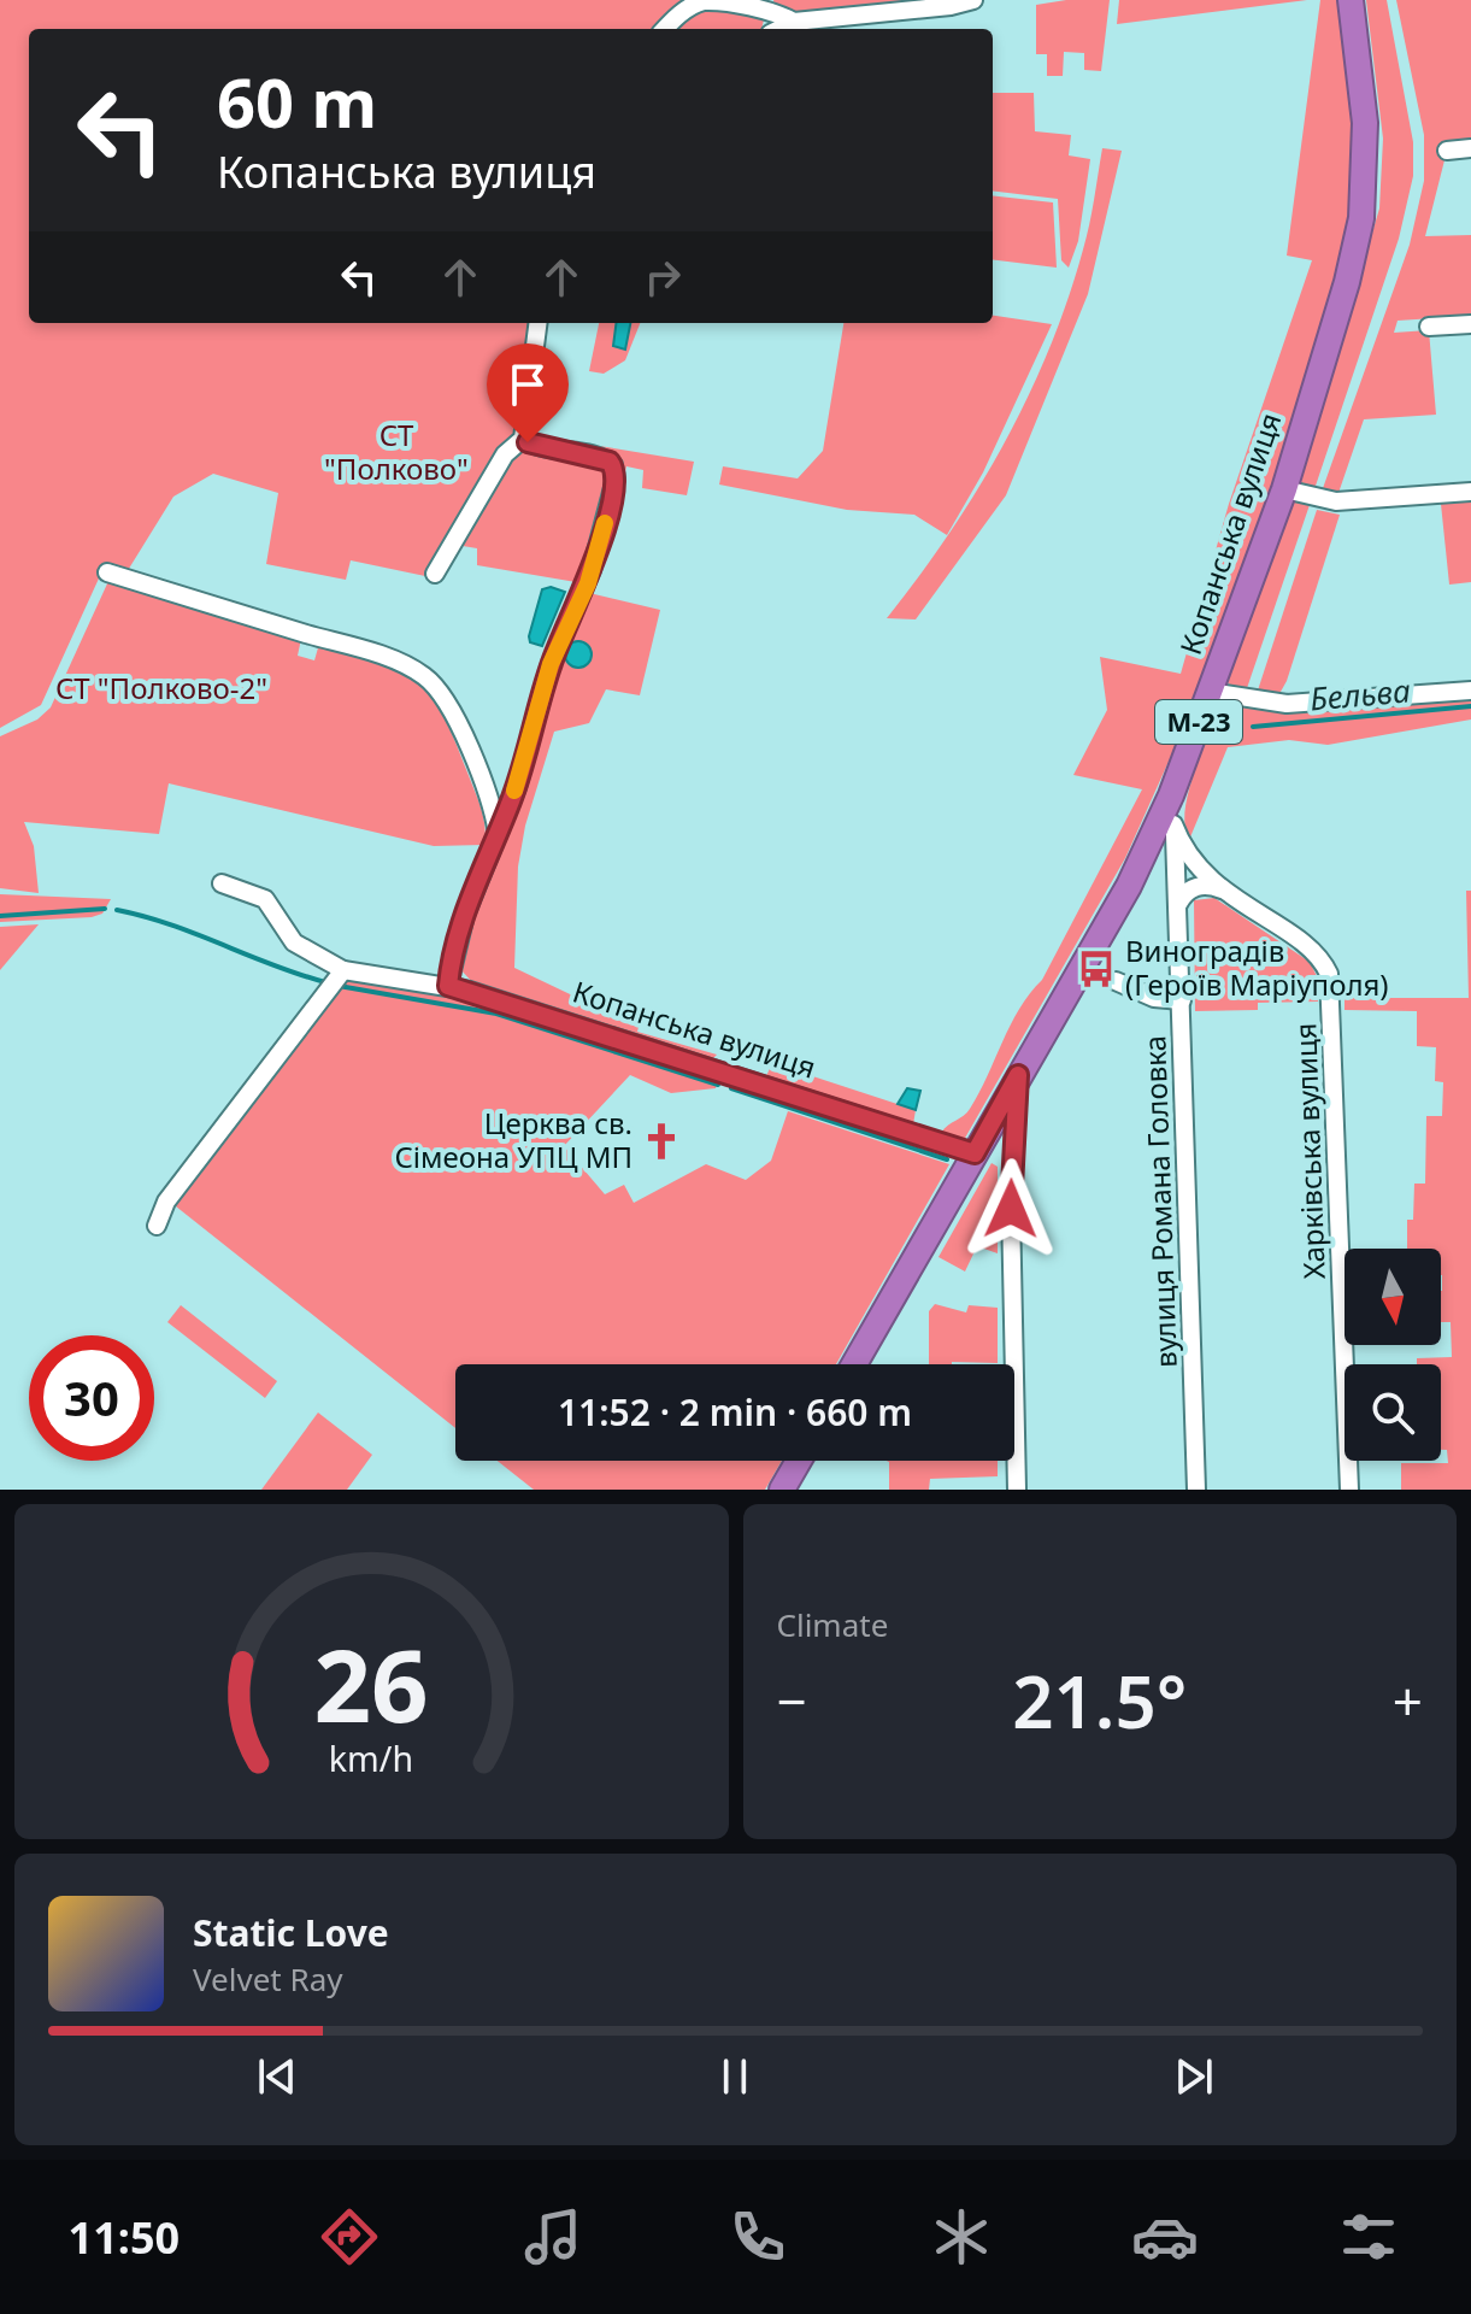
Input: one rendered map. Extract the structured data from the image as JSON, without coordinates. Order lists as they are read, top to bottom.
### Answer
{
  "streets": {
    "highway": ["Копанська вулиця", "М-23"],
    "street": ["Харківська вулиця", "вулиця Романа Головка"]
  },
  "crossings": [
    ["Копанська вулиця", "вулиця Романа Головка"],
    ["Харківська вулиця", "вулиця Романа Головка"]
  ],
  "water": ["Бельва"],
  "parks": ["СТ \"Полково\"", "СТ \"Полково-2\""],
  "places": {
    "bus stop": ["Виноградів (Героїв Маріуполя)"],
    "church": ["Церква св. Сімеона УПЦ МП"]
  },
  "north": "bottom",
  "page": {
    "turn": ["60 m", "Копанська вулиця"],
    "limit": "30",
    "trip": "11:52 · 2 min · 660 m",
    "tile": "Climate",
    "heat": ["−", "21.5°", "+"],
    "song": ["Static Love", "Velvet Ray"],
    "tabs": "11:50",
    "gauge": ["26", "km/h"]
  }
}
